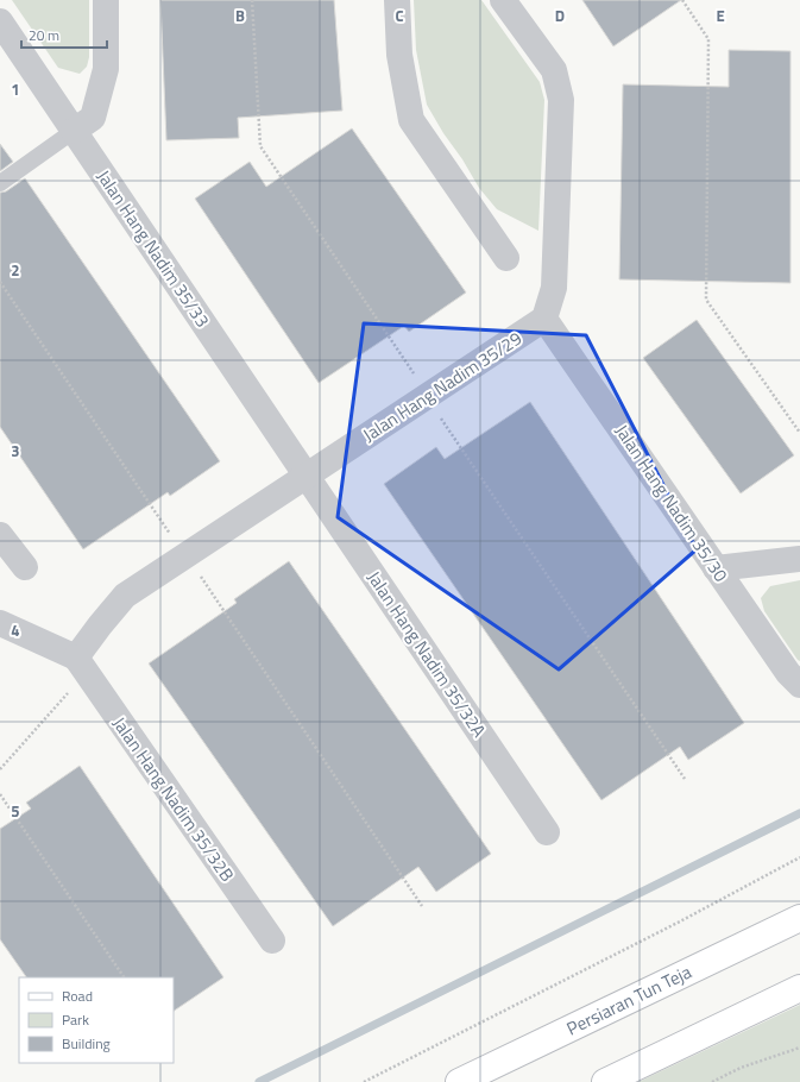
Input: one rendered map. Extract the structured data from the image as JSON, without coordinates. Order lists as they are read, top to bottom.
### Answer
{
  "streets": {
    "main road": ["Persiaran Tun Teja"],
    "street": [
      "Jalan Hang Nadim 35/33",
      "Jalan Hang Nadim 35/29",
      "Jalan Hang Nadim 35/30",
      "Jalan Hang Nadim 35/32A",
      "Jalan Hang Nadim 35/32B"
    ]
  },
  "crossings": [
    ["Jalan Hang Nadim 35/33", "Jalan Hang Nadim 35/29"],
    ["Jalan Hang Nadim 35/33", "Jalan Hang Nadim 35/32A"],
    ["Jalan Hang Nadim 35/29", "Jalan Hang Nadim 35/30"],
    ["Jalan Hang Nadim 35/29", "Jalan Hang Nadim 35/32A"],
    ["Jalan Hang Nadim 35/29", "Jalan Hang Nadim 35/32B"]
  ],
  "legend": ["Road", "Park", "Building"],
  "scale_bar": "20 m",
  "grid": {
    "columns": [
      "B",
      "C",
      "D",
      "E"
    ],
    "rows": [
      "1",
      "2",
      "3",
      "4",
      "5"
    ]
  }
}
